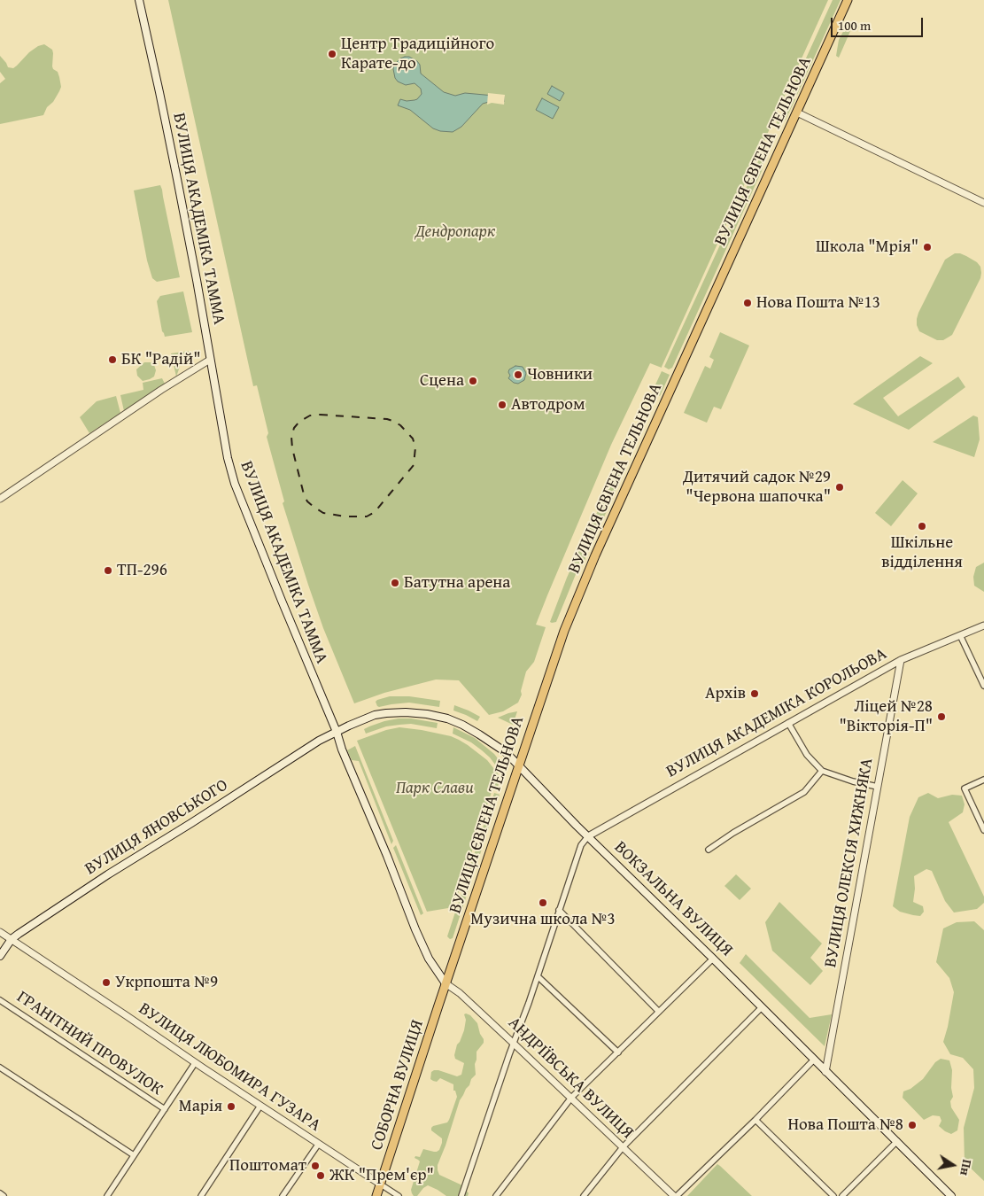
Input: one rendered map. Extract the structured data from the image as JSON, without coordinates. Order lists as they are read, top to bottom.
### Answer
{
  "streets": {
    "main road": [
      "ВУЛИЦЯ ЄВГЕНА ТЕЛЬНОВА",
      "ВУЛИЦЯ АКАДЕМІКА ТАММА",
      "ВУЛИЦЯ ЯНОВСЬКОГО",
      "ВОКЗАЛЬНА ВУЛИЦЯ",
      "СОБОРНА ВУЛИЦЯ"
    ],
    "street": [
      "ВУЛИЦЯ АКАДЕМІКА КОРОЛЬОВА",
      "ВУЛИЦЯ ОЛЕКСІЯ ХИЖНЯКА",
      "ГРАНІТНИЙ ПРОВУЛОК",
      "ВУЛИЦЯ ЛЮБОМИРА ГУЗАРА",
      "АНДРІЇВСЬКА ВУЛИЦЯ"
    ]
  },
  "crossings": [
    ["ВУЛИЦЯ ЄВГЕНА ТЕЛЬНОВА", "ВУЛИЦЯ АКАДЕМІКА ТАММА"],
    ["ВУЛИЦЯ ЄВГЕНА ТЕЛЬНОВА", "ВОКЗАЛЬНА ВУЛИЦЯ"],
    ["ВУЛИЦЯ ЄВГЕНА ТЕЛЬНОВА", "АНДРІЇВСЬКА ВУЛИЦЯ"],
    ["ВУЛИЦЯ ЄВГЕНА ТЕЛЬНОВА", "СОБОРНА ВУЛИЦЯ"],
    ["ВУЛИЦЯ АКАДЕМІКА ТАММА", "ВУЛИЦЯ ЯНОВСЬКОГО"],
    ["ВУЛИЦЯ АКАДЕМІКА ТАММА", "ВОКЗАЛЬНА ВУЛИЦЯ"],
    ["ВУЛИЦЯ АКАДЕМІКА ТАММА", "АНДРІЇВСЬКА ВУЛИЦЯ"],
    ["ВУЛИЦЯ АКАДЕМІКА ТАММА", "СОБОРНА ВУЛИЦЯ"],
    ["ВУЛИЦЯ АКАДЕМІКА КОРОЛЬОВА", "ВУЛИЦЯ ОЛЕКСІЯ ХИЖНЯКА"],
    ["ВУЛИЦЯ АКАДЕМІКА КОРОЛЬОВА", "ВОКЗАЛЬНА ВУЛИЦЯ"],
    ["ВУЛИЦЯ ЯНОВСЬКОГО", "ВОКЗАЛЬНА ВУЛИЦЯ"],
    ["ВУЛИЦЯ ЯНОВСЬКОГО", "ВУЛИЦЯ ЛЮБОМИРА ГУЗАРА"],
    ["ВУЛИЦЯ ОЛЕКСІЯ ХИЖНЯКА", "ВОКЗАЛЬНА ВУЛИЦЯ"],
    ["ВУЛИЦЯ ЛЮБОМИРА ГУЗАРА", "СОБОРНА ВУЛИЦЯ"],
    ["АНДРІЇВСЬКА ВУЛИЦЯ", "СОБОРНА ВУЛИЦЯ"]
  ],
  "parks": ["Дендропарк", "Парк Слави"],
  "places": [
    "Центр Традиційного Карате-до",
    "Школа \"Мрія\"",
    "Нова Пошта №13",
    "БК \"Радій\"",
    "Човники",
    "Сцена",
    "Автодром",
    "Дитячий садок №29 \"Червона шапочка\"",
    "Шкільне відділення",
    "ТП-296",
    "Батутна арена",
    "Архів",
    "Ліцей №28 \"Вікторія-П\"",
    "Музична школа №3",
    "Укрпошта №9",
    "Марія",
    "Нова Пошта №8",
    "Поштомат",
    "ЖК \"Прем'єр\""
  ],
  "scale_bar": "100 m",
  "north": "right"
}
